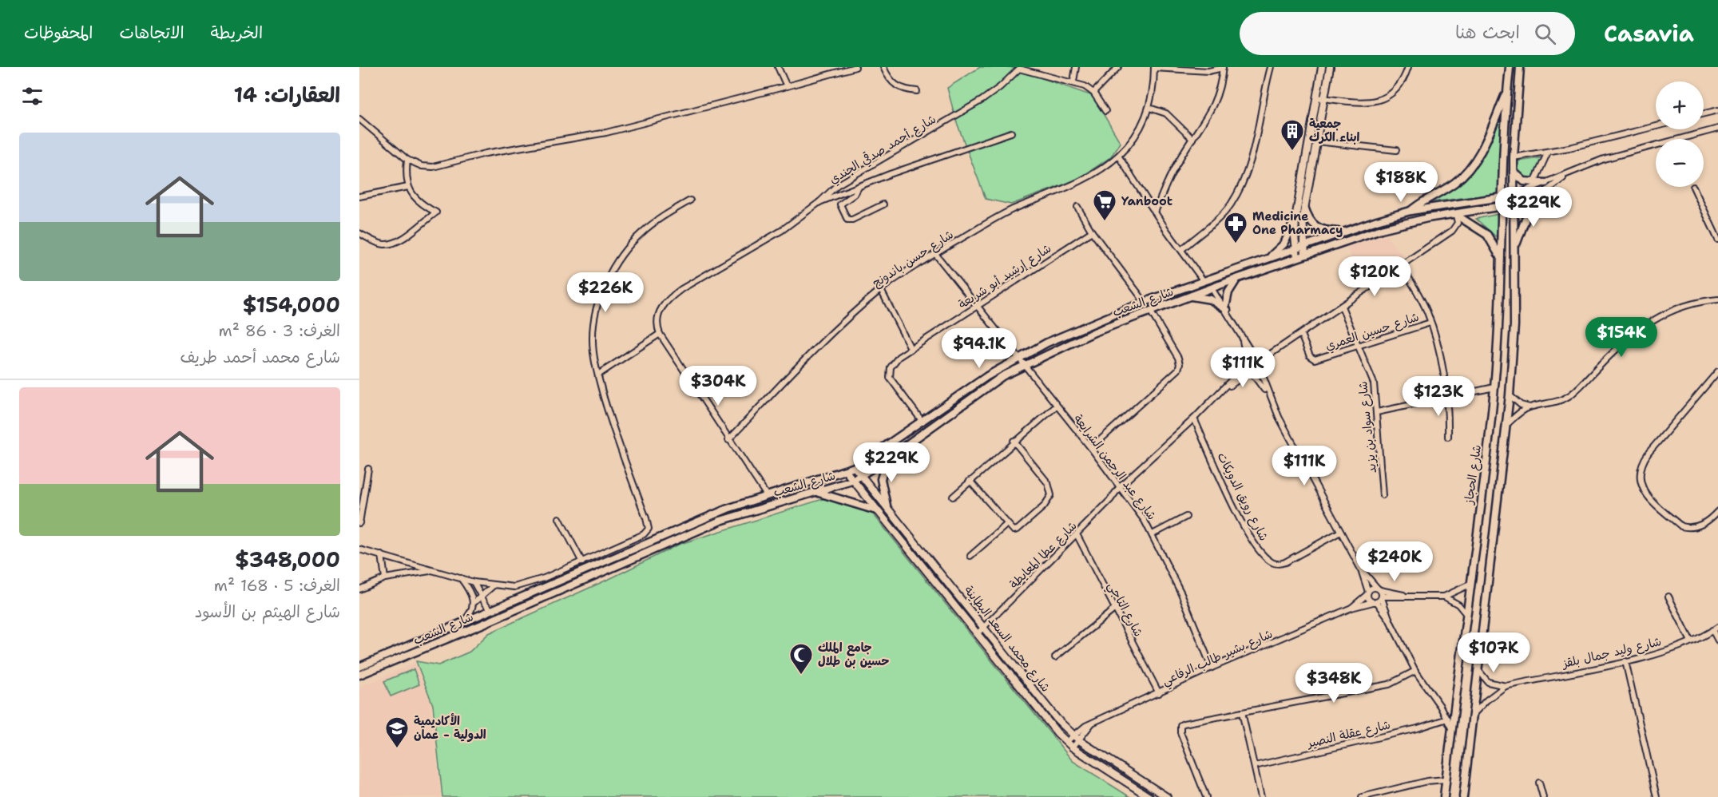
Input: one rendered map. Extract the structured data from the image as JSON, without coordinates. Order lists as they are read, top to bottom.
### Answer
{
  "streets": {
    "main road": ["شارع الشعب", "شارع الحجاز"],
    "street": [
      "شارع أحمد صدقي الجندي",
      "شارع حسن باندونج",
      "شارع إرشيد أبو شريعة",
      "شارع حسين العمري",
      "شارع سواد بن يزيد",
      "شارع عبد الرحمن الشرايعة",
      "شارع رويق الدويكات",
      "شارع عطا المعايطة",
      "شارع التاجي",
      "شارع محمد السعد البطاينة",
      "شارع وليد جمال بلقز",
      "شارع بشير طالب الرفاعي",
      "شارع عقلة النصير"
    ]
  },
  "crossings": [
    ["شارع حسن باندونج", "شارع عبد الرحمن الشرايعة"],
    ["شارع إرشيد أبو شريعة", "شارع الشعب"],
    ["شارع إرشيد أبو شريعة", "شارع عبد الرحمن الشرايعة"],
    ["شارع الشعب", "شارع عبد الرحمن الشرايعة"],
    ["شارع الشعب", "شارع الحجاز"],
    ["شارع الشعب", "شارع محمد السعد البطاينة"],
    ["شارع حسين العمري", "شارع سواد بن يزيد"],
    ["شارع عبد الرحمن الشرايعة", "شارع عطا المعايطة"],
    ["شارع عبد الرحمن الشرايعة", "شارع بشير طالب الرفاعي"],
    ["شارع عطا المعايطة", "شارع التاجي"],
    ["شارع عطا المعايطة", "شارع محمد السعد البطاينة"],
    ["شارع التاجي", "شارع بشير طالب الرفاعي"],
    ["شارع محمد السعد البطاينة", "شارع بشير طالب الرفاعي"]
  ],
  "places": {
    "building": ["جمعية ابناء الكرك"],
    "supermarket": ["Yanboot"],
    "pharmacy": ["Medicine One Pharmacy"],
    "mosque": ["جامع الملك حسين بن طلال"],
    "school or university": ["الأكاديمية الدولية - عمان"]
  },
  "page": {
    "header": "Casavia",
    "search": "ابحث هنا",
    "nav": ["الخريطة", "الاتجاهات", "المحفوظات"],
    "heading": "العقارات: 14",
    "map_buttons": ["+", "−"],
    "list": [
      {
        "name": "$154,000",
        "note": "الغرف: 3 · 86 m² · شارع محمد أحمد طريف"
      },
      {
        "name": "$348,000",
        "note": "الغرف: 5 · 168 m² · شارع الهيثم بن الأسود"
      }
    ],
    "price": [
      "$188K",
      "$229K",
      "$120K",
      "$226K",
      "$154K",
      "$94.1K",
      "$111K",
      "$304K",
      "$123K",
      "$229K",
      "$111K",
      "$240K",
      "$107K",
      "$348K"
    ]
  }
}
